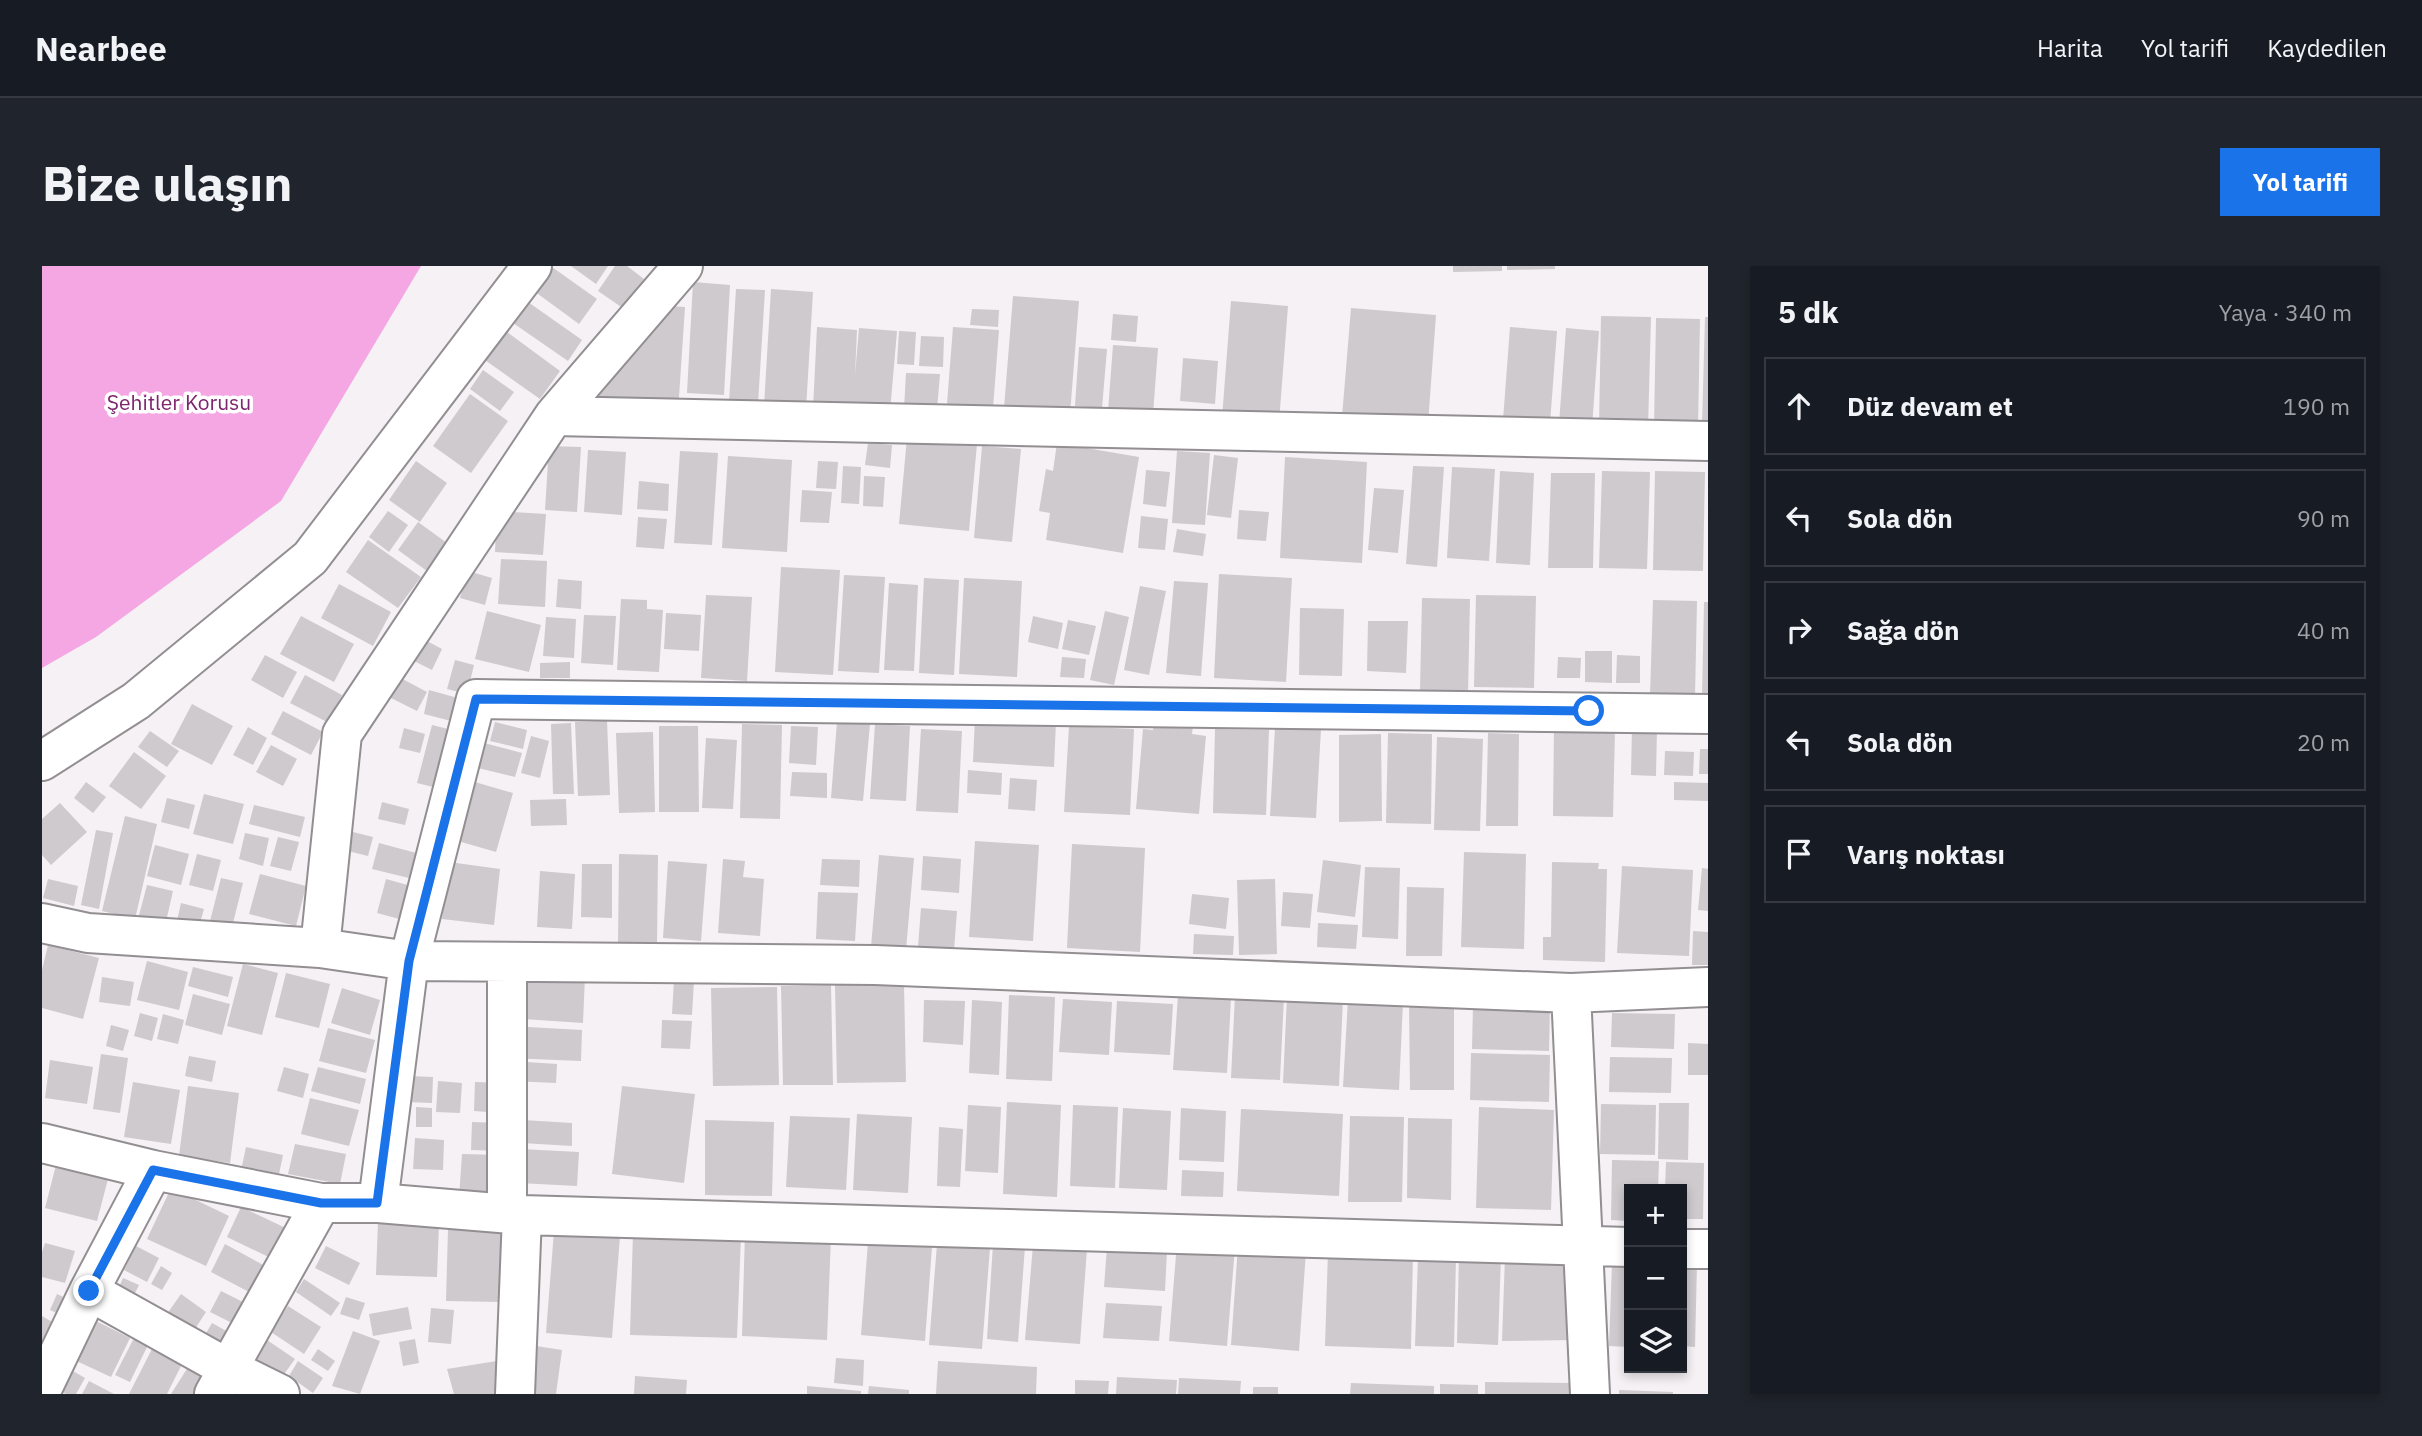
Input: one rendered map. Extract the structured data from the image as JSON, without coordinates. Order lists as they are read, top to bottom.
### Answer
{
  "parks": ["Şehitler Korusu"],
  "page": {
    "header": "Nearbee",
    "nav": ["Harita", "Yol tarifi", "Kaydedilen"],
    "buttons": "Yol tarifi",
    "title": "Bize ulaşın",
    "heading": ["5 dk", "Yaya · 340 m"],
    "list": [
      ["Düz devam et", "190 m"],
      ["Sola dön", "90 m"],
      ["Sağa dön", "40 m"],
      ["Sola dön", "20 m"],
      "Varış noktası"
    ],
    "map_buttons": ["+", "−"]
  }
}
